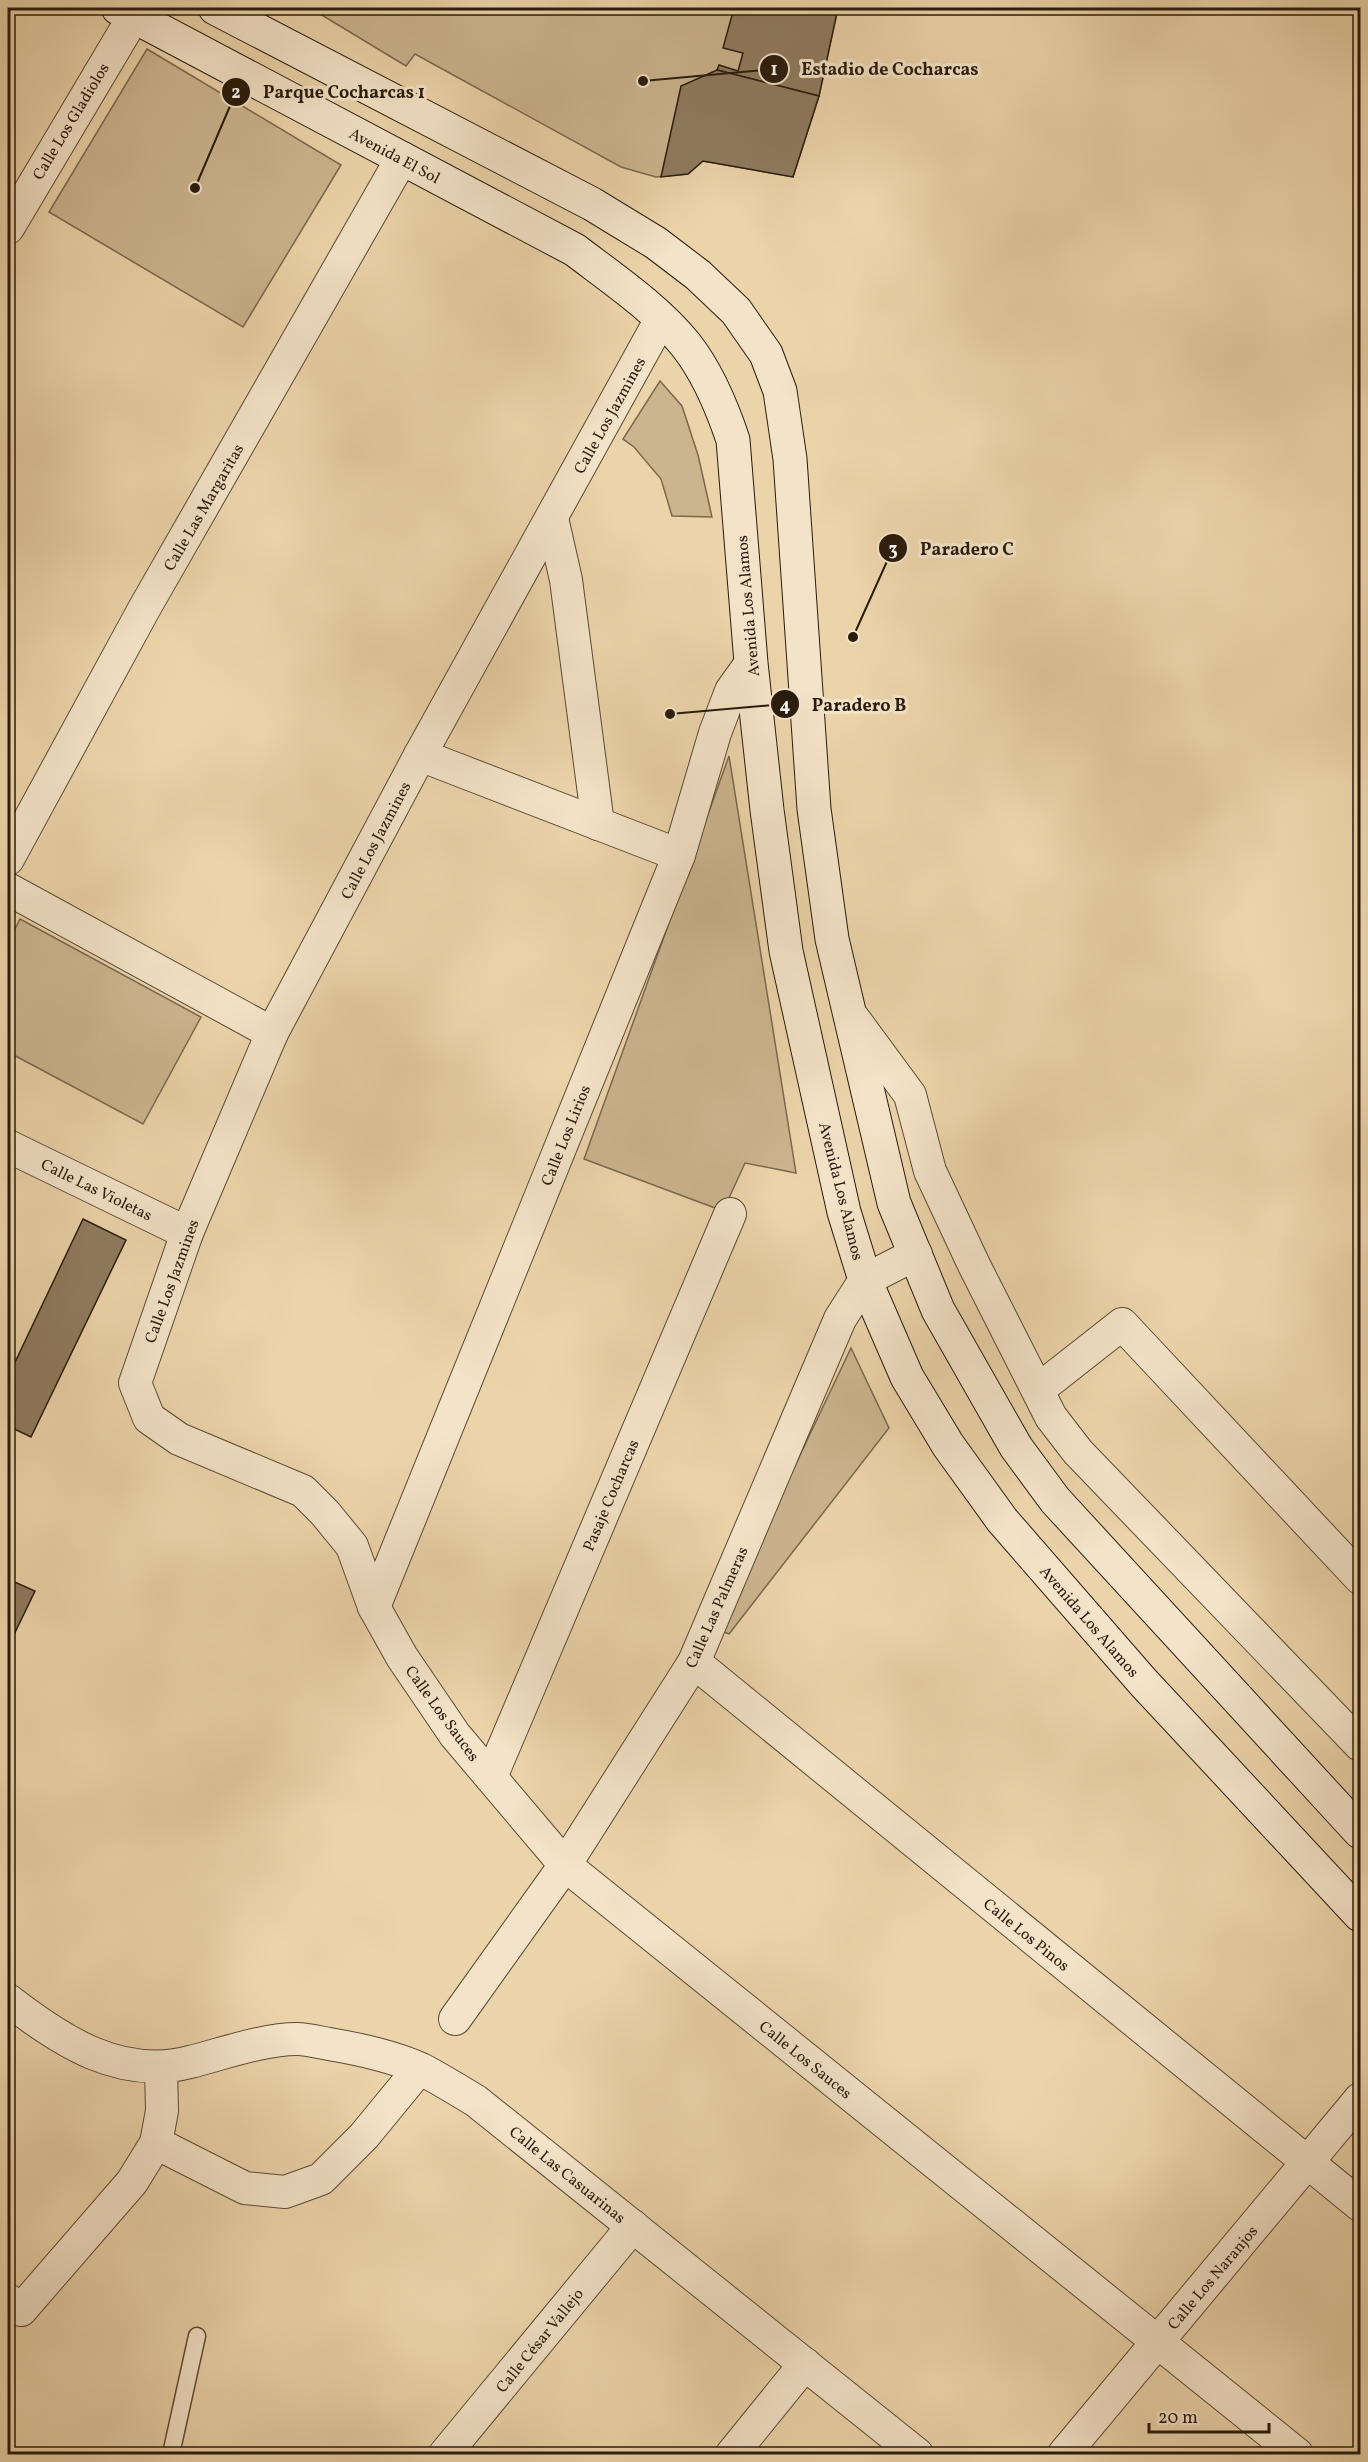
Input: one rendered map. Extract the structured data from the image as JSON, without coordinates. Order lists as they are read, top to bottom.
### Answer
{
  "streets": {
    "main road": ["Avenida El Sol", "Avenida Los Alamos"],
    "street": [
      "Calle Los Gladiolos",
      "Calle Los Jazmines",
      "Calle Las Margaritas",
      "Calle Los Lirios",
      "Calle Las Violetas",
      "Pasaje Cocharcas",
      "Calle Las Palmeras",
      "Calle Los Sauces",
      "Calle Los Pinos",
      "Calle Las Casuarinas",
      "Calle Los Naranjos",
      "Calle César Vallejo"
    ]
  },
  "crossings": [
    ["Calle Los Gladiolos", "Avenida El Sol"],
    ["Avenida El Sol", "Calle Los Jazmines"],
    ["Avenida El Sol", "Calle Las Margaritas"],
    ["Avenida El Sol", "Avenida Los Alamos"],
    ["Calle Los Jazmines", "Avenida Los Alamos"],
    ["Calle Los Jazmines", "Calle Las Violetas"],
    ["Calle Los Jazmines", "Calle Los Sauces"],
    ["Avenida Los Alamos", "Calle Los Lirios"],
    ["Avenida Los Alamos", "Calle Las Palmeras"],
    ["Calle Los Lirios", "Calle Los Sauces"],
    ["Pasaje Cocharcas", "Calle Los Sauces"],
    ["Calle Las Palmeras", "Calle Los Sauces"],
    ["Calle Las Palmeras", "Calle Los Pinos"],
    ["Calle Los Sauces", "Calle Los Naranjos"],
    ["Calle Los Pinos", "Calle Los Naranjos"],
    ["Calle Las Casuarinas", "Calle César Vallejo"]
  ],
  "places": [
    "Estadio de Cocharcas",
    "Parque Cocharcas 1",
    "Paradero C",
    "Paradero B"
  ],
  "scale_bar": "20 m"
}
